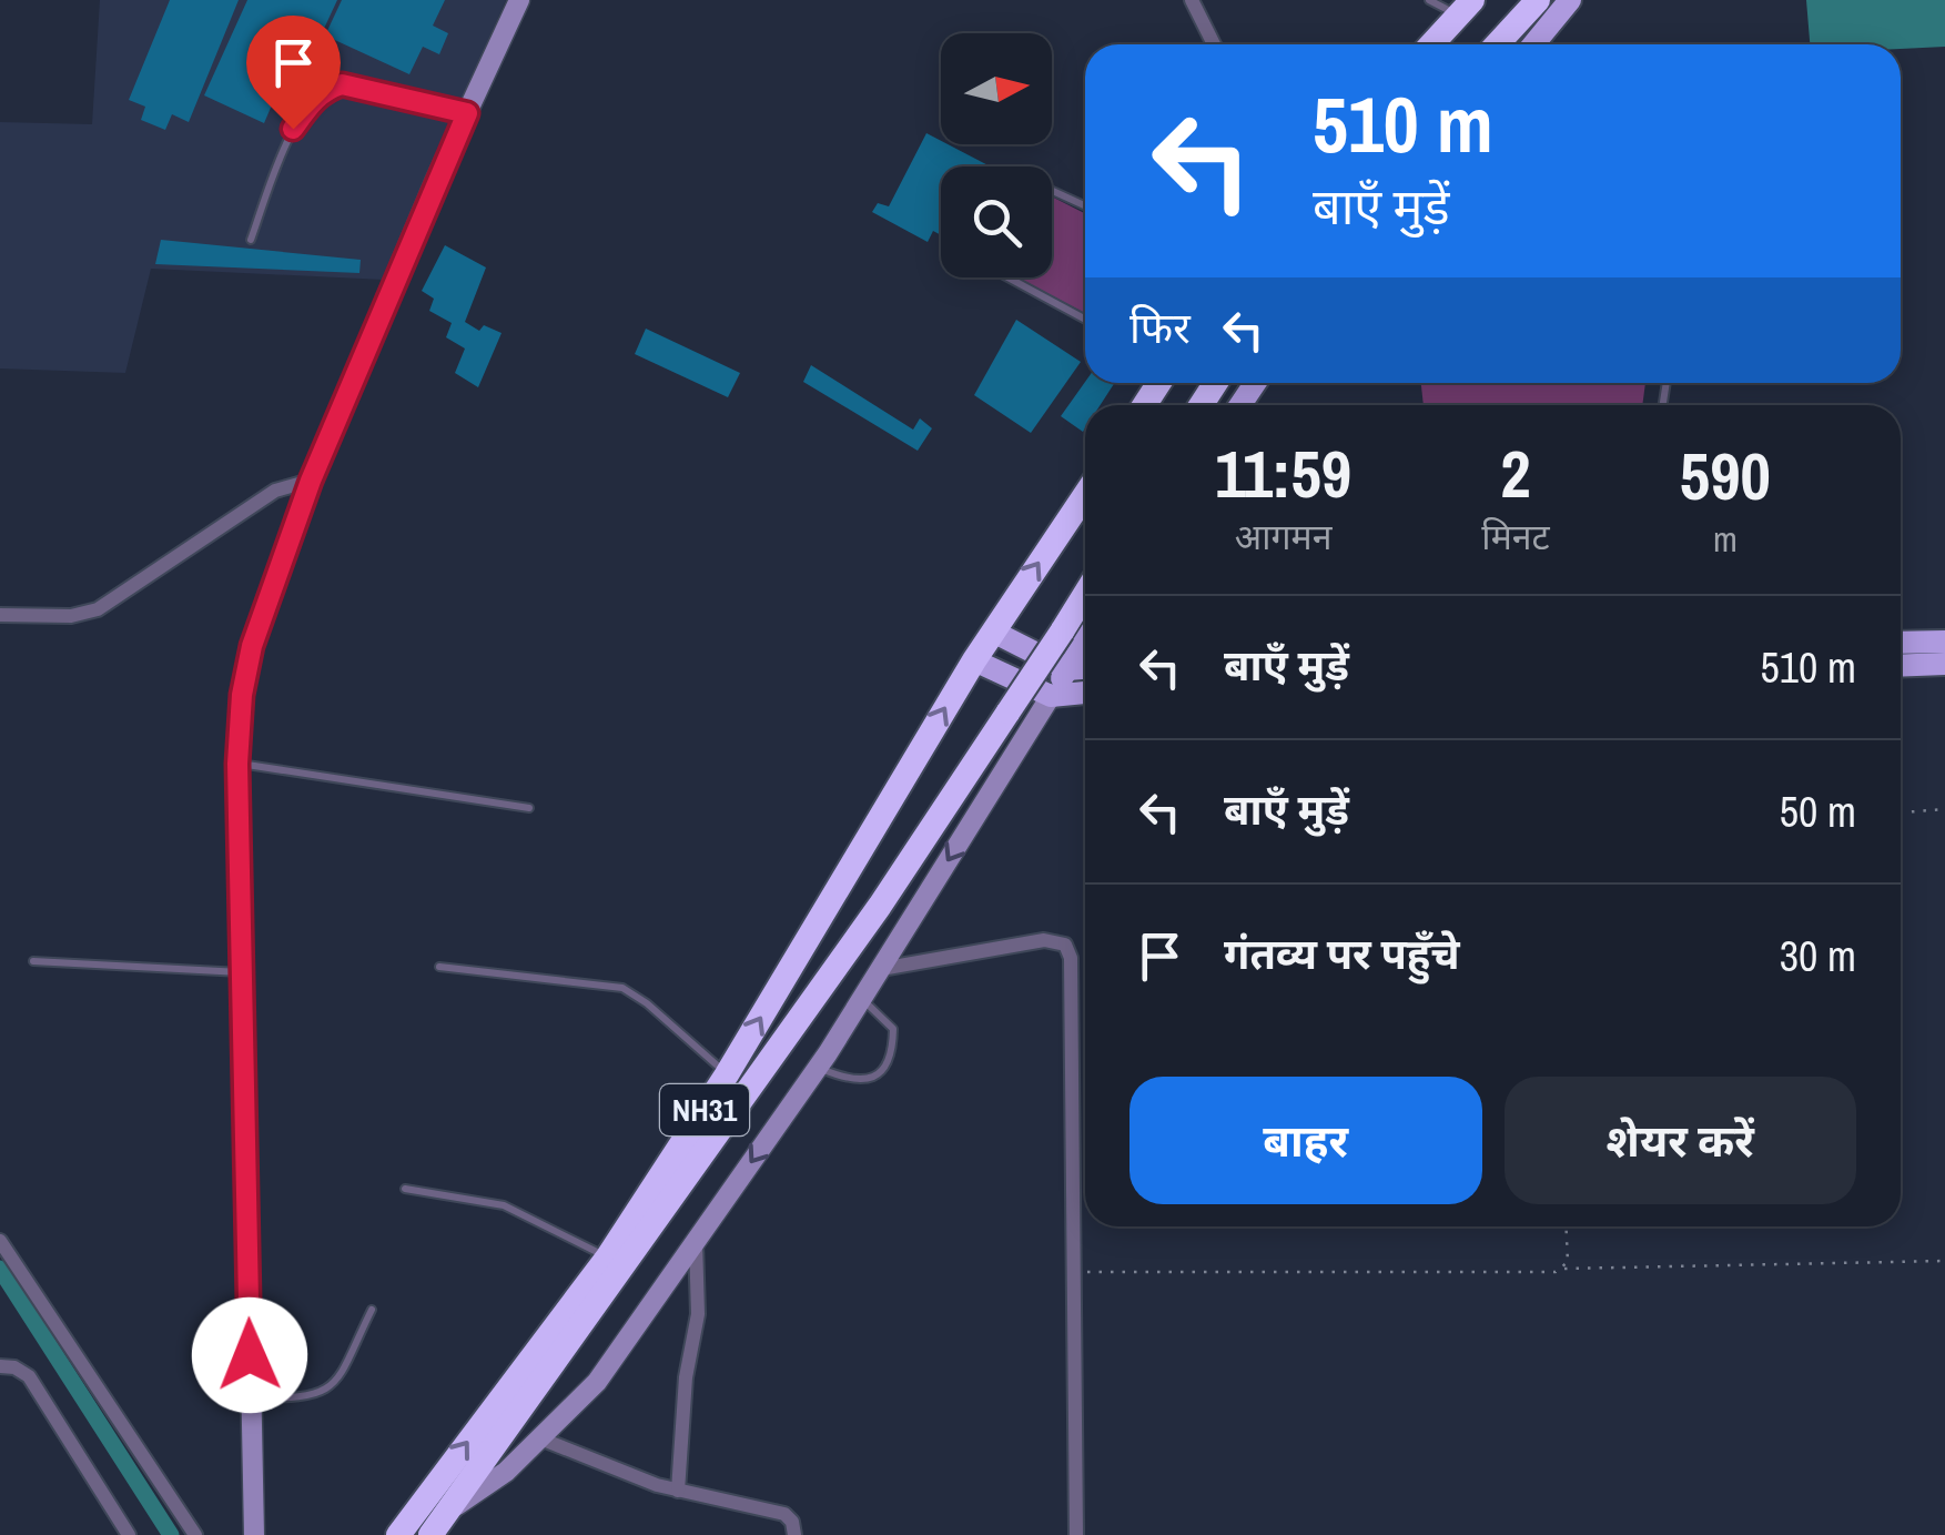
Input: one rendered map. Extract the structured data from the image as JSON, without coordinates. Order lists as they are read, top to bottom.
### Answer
{
  "streets": {
    "highway": ["NH31"]
  },
  "north": "right",
  "page": {
    "turn": ["510 m", "बाएँ मुड़ें"],
    "then": "फिर",
    "eta": [
      "11:59",
      "आगमन",
      "2",
      "मिनट",
      "590",
      "m"
    ],
    "list": [
      {
        "name": "बाएँ मुड़ें",
        "value": "510 m"
      },
      {
        "name": "बाएँ मुड़ें",
        "value": "50 m"
      },
      {
        "name": "गंतव्य पर पहुँचे",
        "value": "30 m"
      }
    ],
    "buttons": ["बाहर", "शेयर करें"]
  }
}
